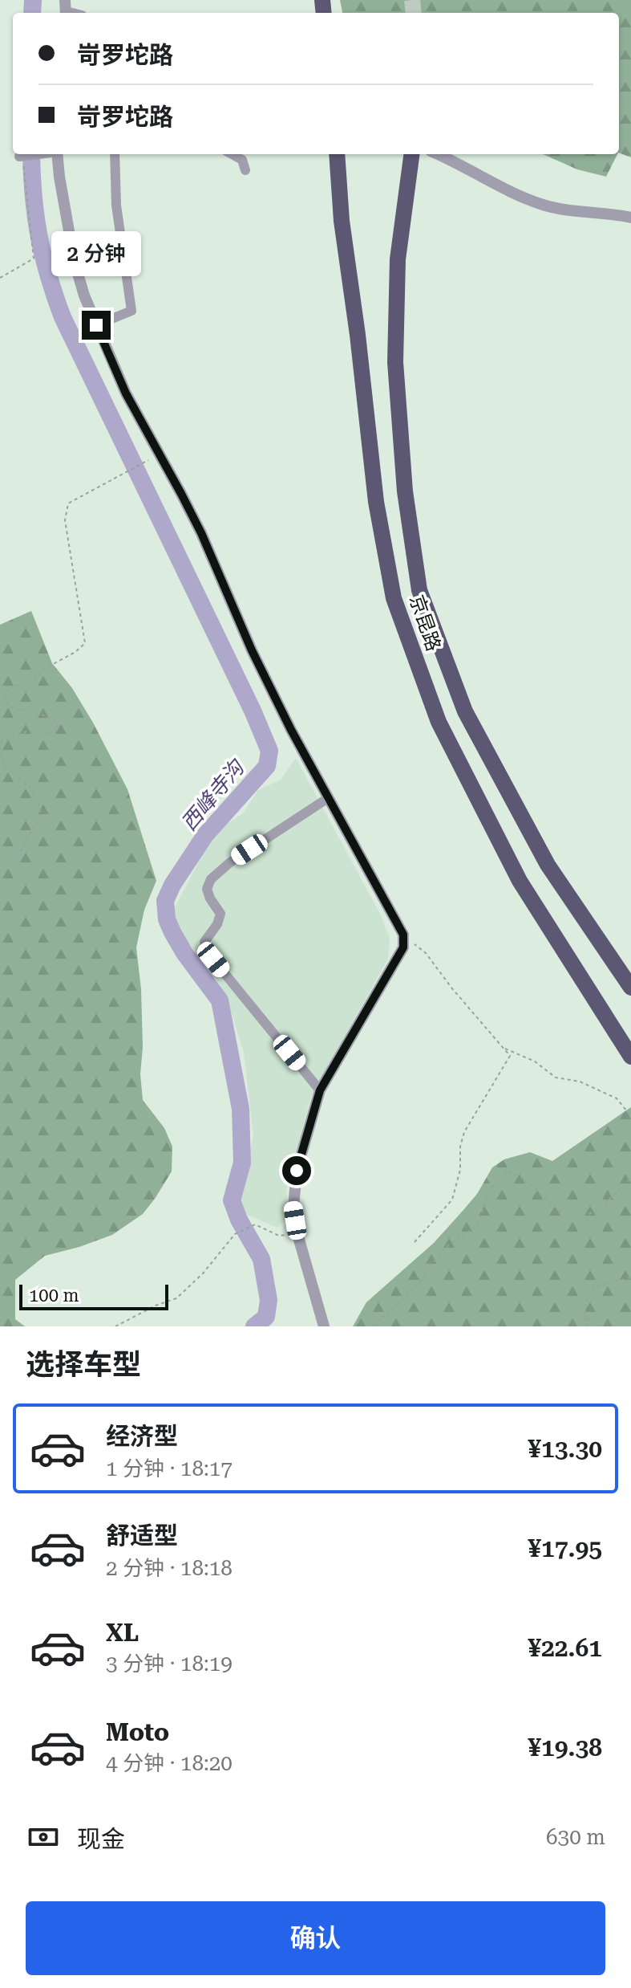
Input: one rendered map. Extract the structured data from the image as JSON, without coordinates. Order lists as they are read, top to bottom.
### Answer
{
  "streets": {
    "highway": ["京昆路"]
  },
  "water": ["西峰寺沟"],
  "scale_bar": "100 m",
  "page": {
    "banner": ["岢罗坨路", "岢罗坨路"],
    "bubble": "2 分钟",
    "scale": "100 m",
    "heading": "选择车型",
    "list": [
      {
        "name": "经济型",
        "note": "1 分钟 · 18:17",
        "value": "¥13.30"
      },
      {
        "name": "舒适型",
        "note": "2 分钟 · 18:18",
        "value": "¥17.95"
      },
      {
        "name": "XL",
        "note": "3 分钟 · 18:19",
        "value": "¥22.61"
      },
      {
        "name": "Moto",
        "note": "4 分钟 · 18:20",
        "value": "¥19.38"
      }
    ],
    "pay": ["现金", "630 m"],
    "buttons": "确认"
  }
}
